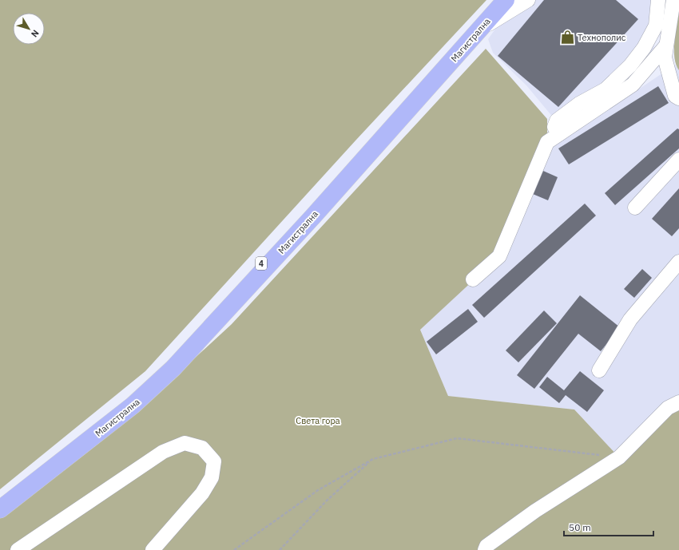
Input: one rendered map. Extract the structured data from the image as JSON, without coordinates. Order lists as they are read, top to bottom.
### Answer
{
  "streets": {
    "main road": ["Магистрална", "4"]
  },
  "parks": ["Света гора"],
  "places": {
    "shop": ["Технополис"]
  },
  "scale_bar": "50 m",
  "north": "bottom right"
}
